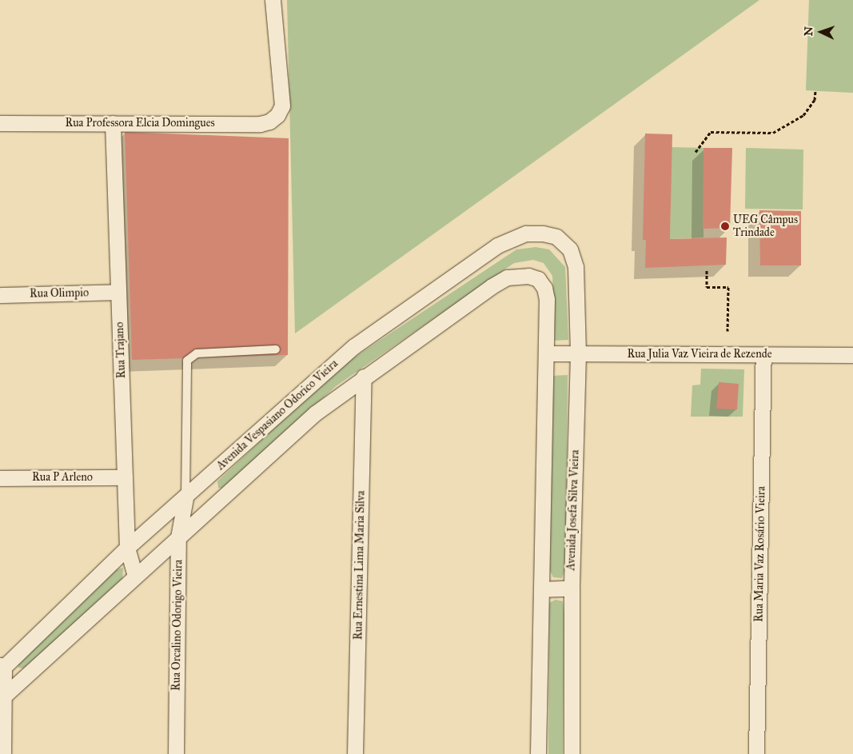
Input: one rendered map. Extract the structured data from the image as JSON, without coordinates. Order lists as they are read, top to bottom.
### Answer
{
  "streets": {
    "street": [
      "Rua Professora Elcia Domingues",
      "Rua Olimpio",
      "Rua Trajano",
      "Rua Julia Vaz Vieira de Rezende",
      "Avenida Vespasiano Odorico Vieira",
      "Rua P Arleno",
      "Avenida Josefa Silva Vieira",
      "Rua Maria Vaz Rosário Vieira",
      "Rua Ernestina Lima Maria Silva",
      "Rua Orcalino Odorigo Vieira"
    ]
  },
  "crossings": [
    ["Rua Professora Elcia Domingues", "Rua Trajano"],
    ["Rua Olimpio", "Rua Trajano"],
    ["Rua Trajano", "Avenida Vespasiano Odorico Vieira"],
    ["Rua Trajano", "Rua P Arleno"],
    ["Rua Julia Vaz Vieira de Rezende", "Avenida Josefa Silva Vieira"],
    ["Rua Julia Vaz Vieira de Rezende", "Rua Maria Vaz Rosário Vieira"],
    ["Avenida Vespasiano Odorico Vieira", "Avenida Josefa Silva Vieira"],
    ["Avenida Vespasiano Odorico Vieira", "Rua Orcalino Odorigo Vieira"]
  ],
  "places": ["UEG Câmpus Trindade"],
  "north": "left"
}
